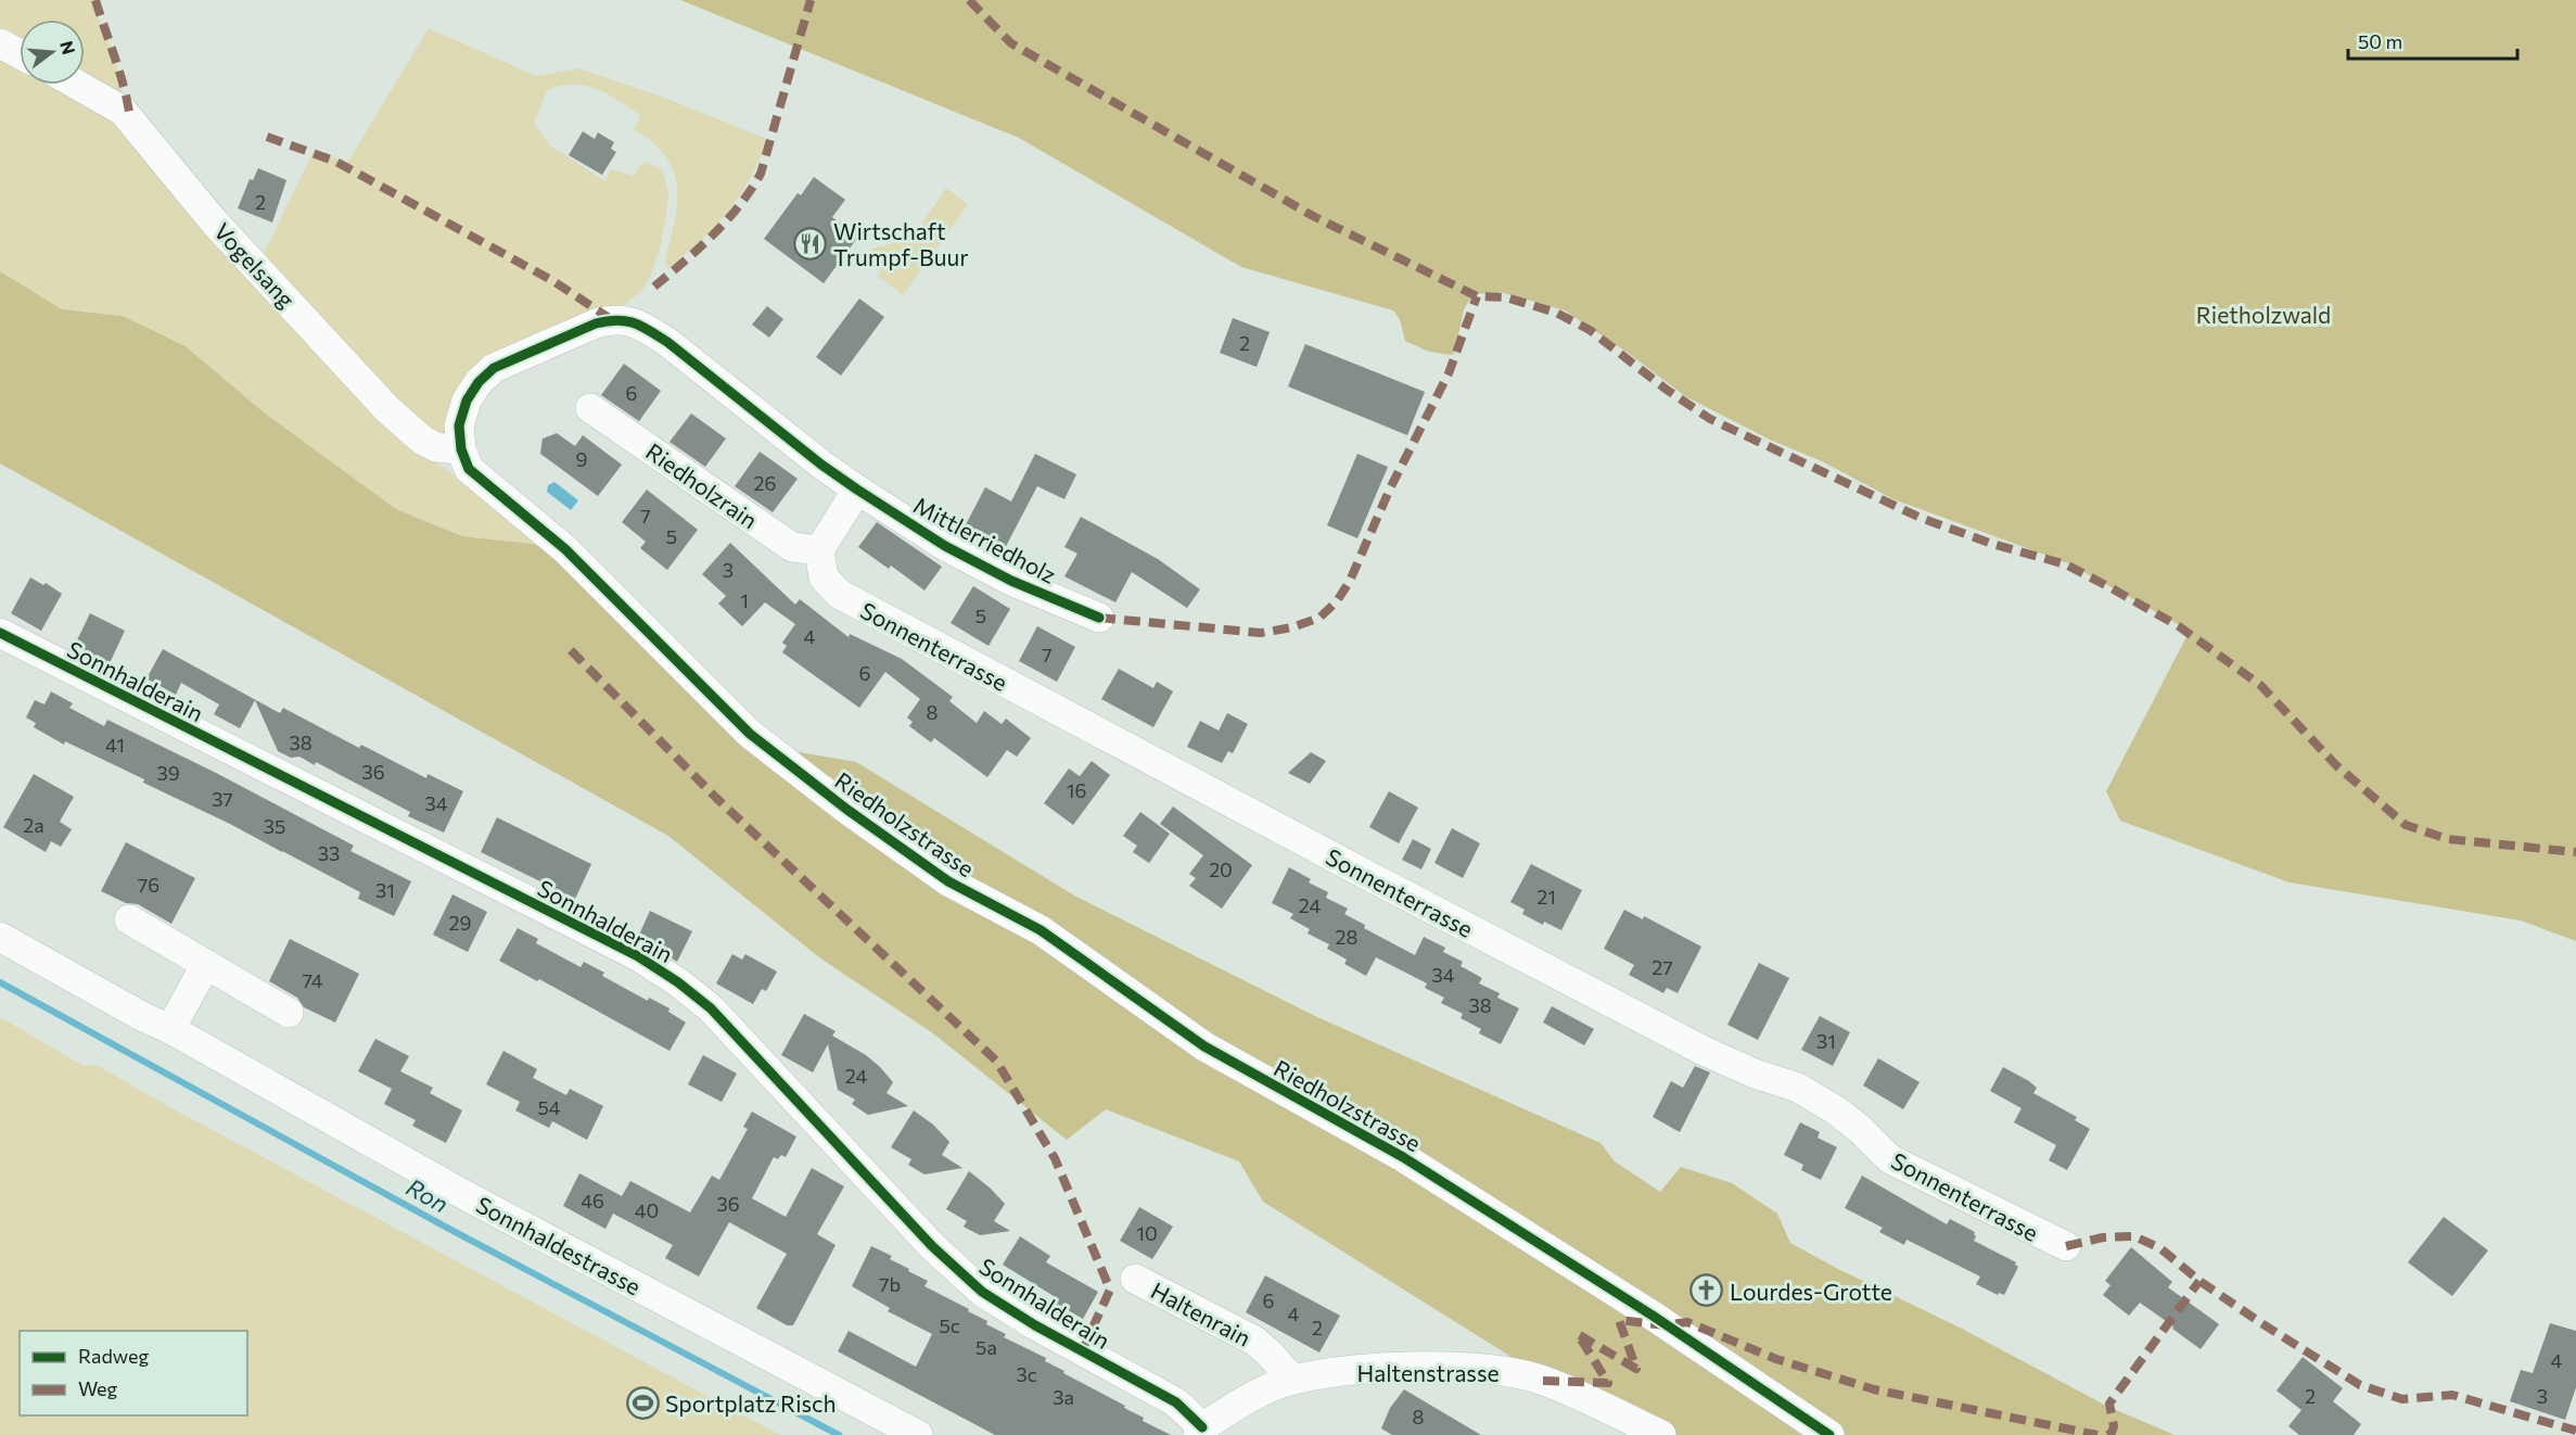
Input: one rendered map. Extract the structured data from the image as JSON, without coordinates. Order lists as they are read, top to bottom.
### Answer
{
  "streets": {
    "street": [
      "Vogelsang",
      "Riedholzrain",
      "Mittlerriedholz",
      "Sonnenterrasse",
      "Sonnhalderain",
      "Riedholzstrasse",
      "Sonnhaldestrasse",
      "Haltenrain",
      "Haltenstrasse"
    ]
  },
  "crossings": [
    ["Vogelsang", "Riedholzstrasse"],
    ["Riedholzrain", "Sonnenterrasse"],
    ["Sonnhalderain", "Haltenstrasse"],
    ["Haltenrain", "Haltenstrasse"]
  ],
  "water": ["Ron"],
  "parks": ["Rietholzwald"],
  "places": {
    "restaurant": ["Wirtschaft Trumpf-Buur"],
    "church": ["Lourdes-Grotte"],
    "sports": ["Sportplatz Risch"]
  },
  "house_numbers": [
    "2",
    "2",
    "6",
    "9",
    "26",
    "7",
    "5",
    "3",
    "1",
    "5",
    "4",
    "7",
    "6",
    "8",
    "38",
    "41",
    "36",
    "39",
    "16",
    "37",
    "34",
    "2a",
    "35",
    "33",
    "20",
    "76",
    "31",
    "21",
    "24",
    "29",
    "28",
    "27",
    "34",
    "74",
    "38",
    "31",
    "24",
    "54",
    "46",
    "36",
    "40",
    "10",
    "7b",
    "6",
    "4",
    "5c",
    "2",
    "5a",
    "4",
    "3c",
    "2",
    "3",
    "3a",
    "8"
  ],
  "legend": ["Radweg", "Weg"],
  "scale_bar": "50 m",
  "north": "right"
}
